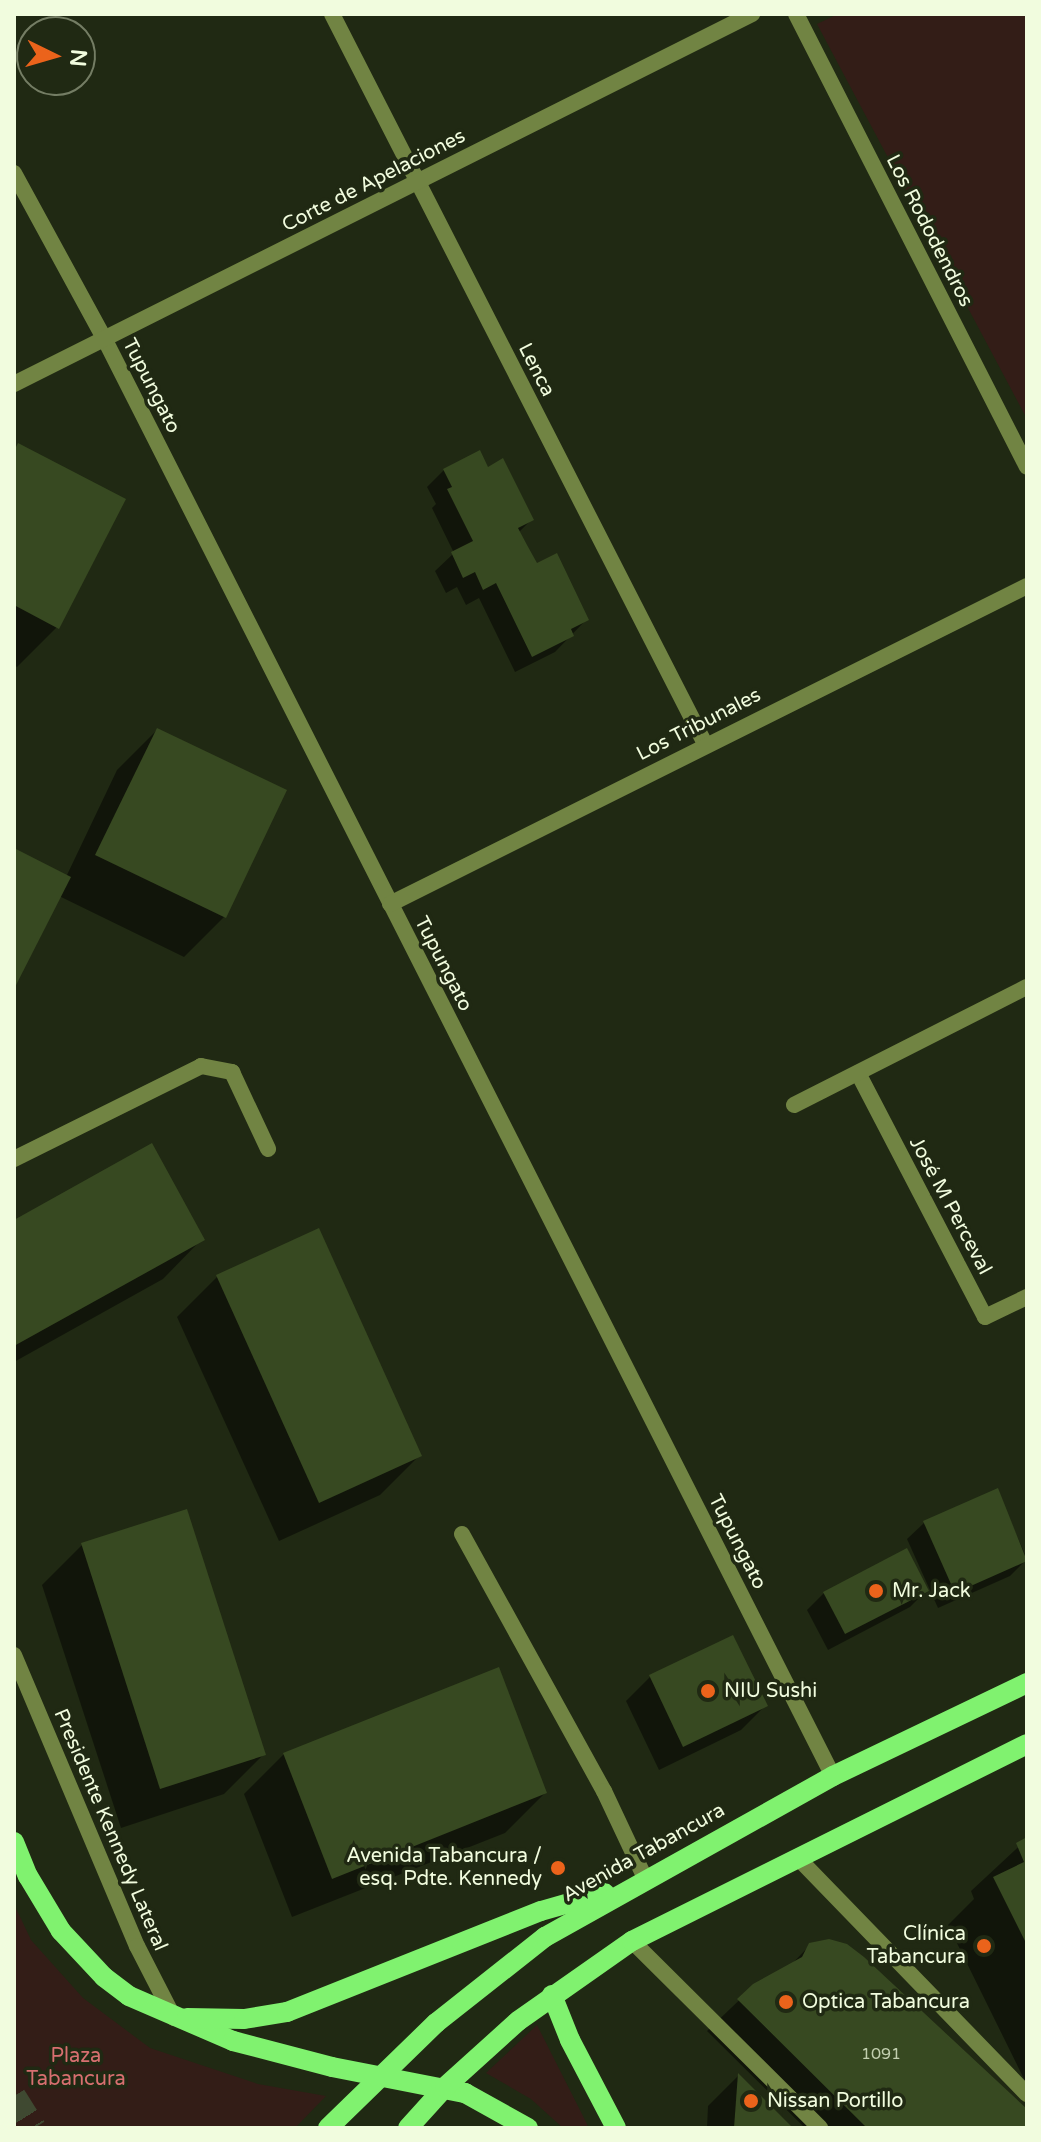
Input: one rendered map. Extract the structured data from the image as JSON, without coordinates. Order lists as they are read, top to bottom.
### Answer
{
  "streets": {
    "main road": ["Avenida Tabancura"],
    "street": [
      "Corte de Apelaciones",
      "Los Rododendros",
      "Lenca",
      "Tupungato",
      "Los Tribunales",
      "José M Perceval",
      "Presidente Kennedy Lateral"
    ]
  },
  "crossings": [
    ["Corte de Apelaciones", "Lenca"],
    ["Corte de Apelaciones", "Tupungato"],
    ["Lenca", "Los Tribunales"],
    ["Tupungato", "Los Tribunales"],
    ["Tupungato", "Avenida Tabancura"]
  ],
  "parks": ["Plaza Tabancura"],
  "places": [
    "Mr. Jack",
    "NIU Sushi",
    "Avenida Tabancura / esq. Pdte. Kennedy",
    "Clínica Tabancura",
    "Optica Tabancura",
    "Nissan Portillo"
  ],
  "house_numbers": ["1091"],
  "north": "right"
}
